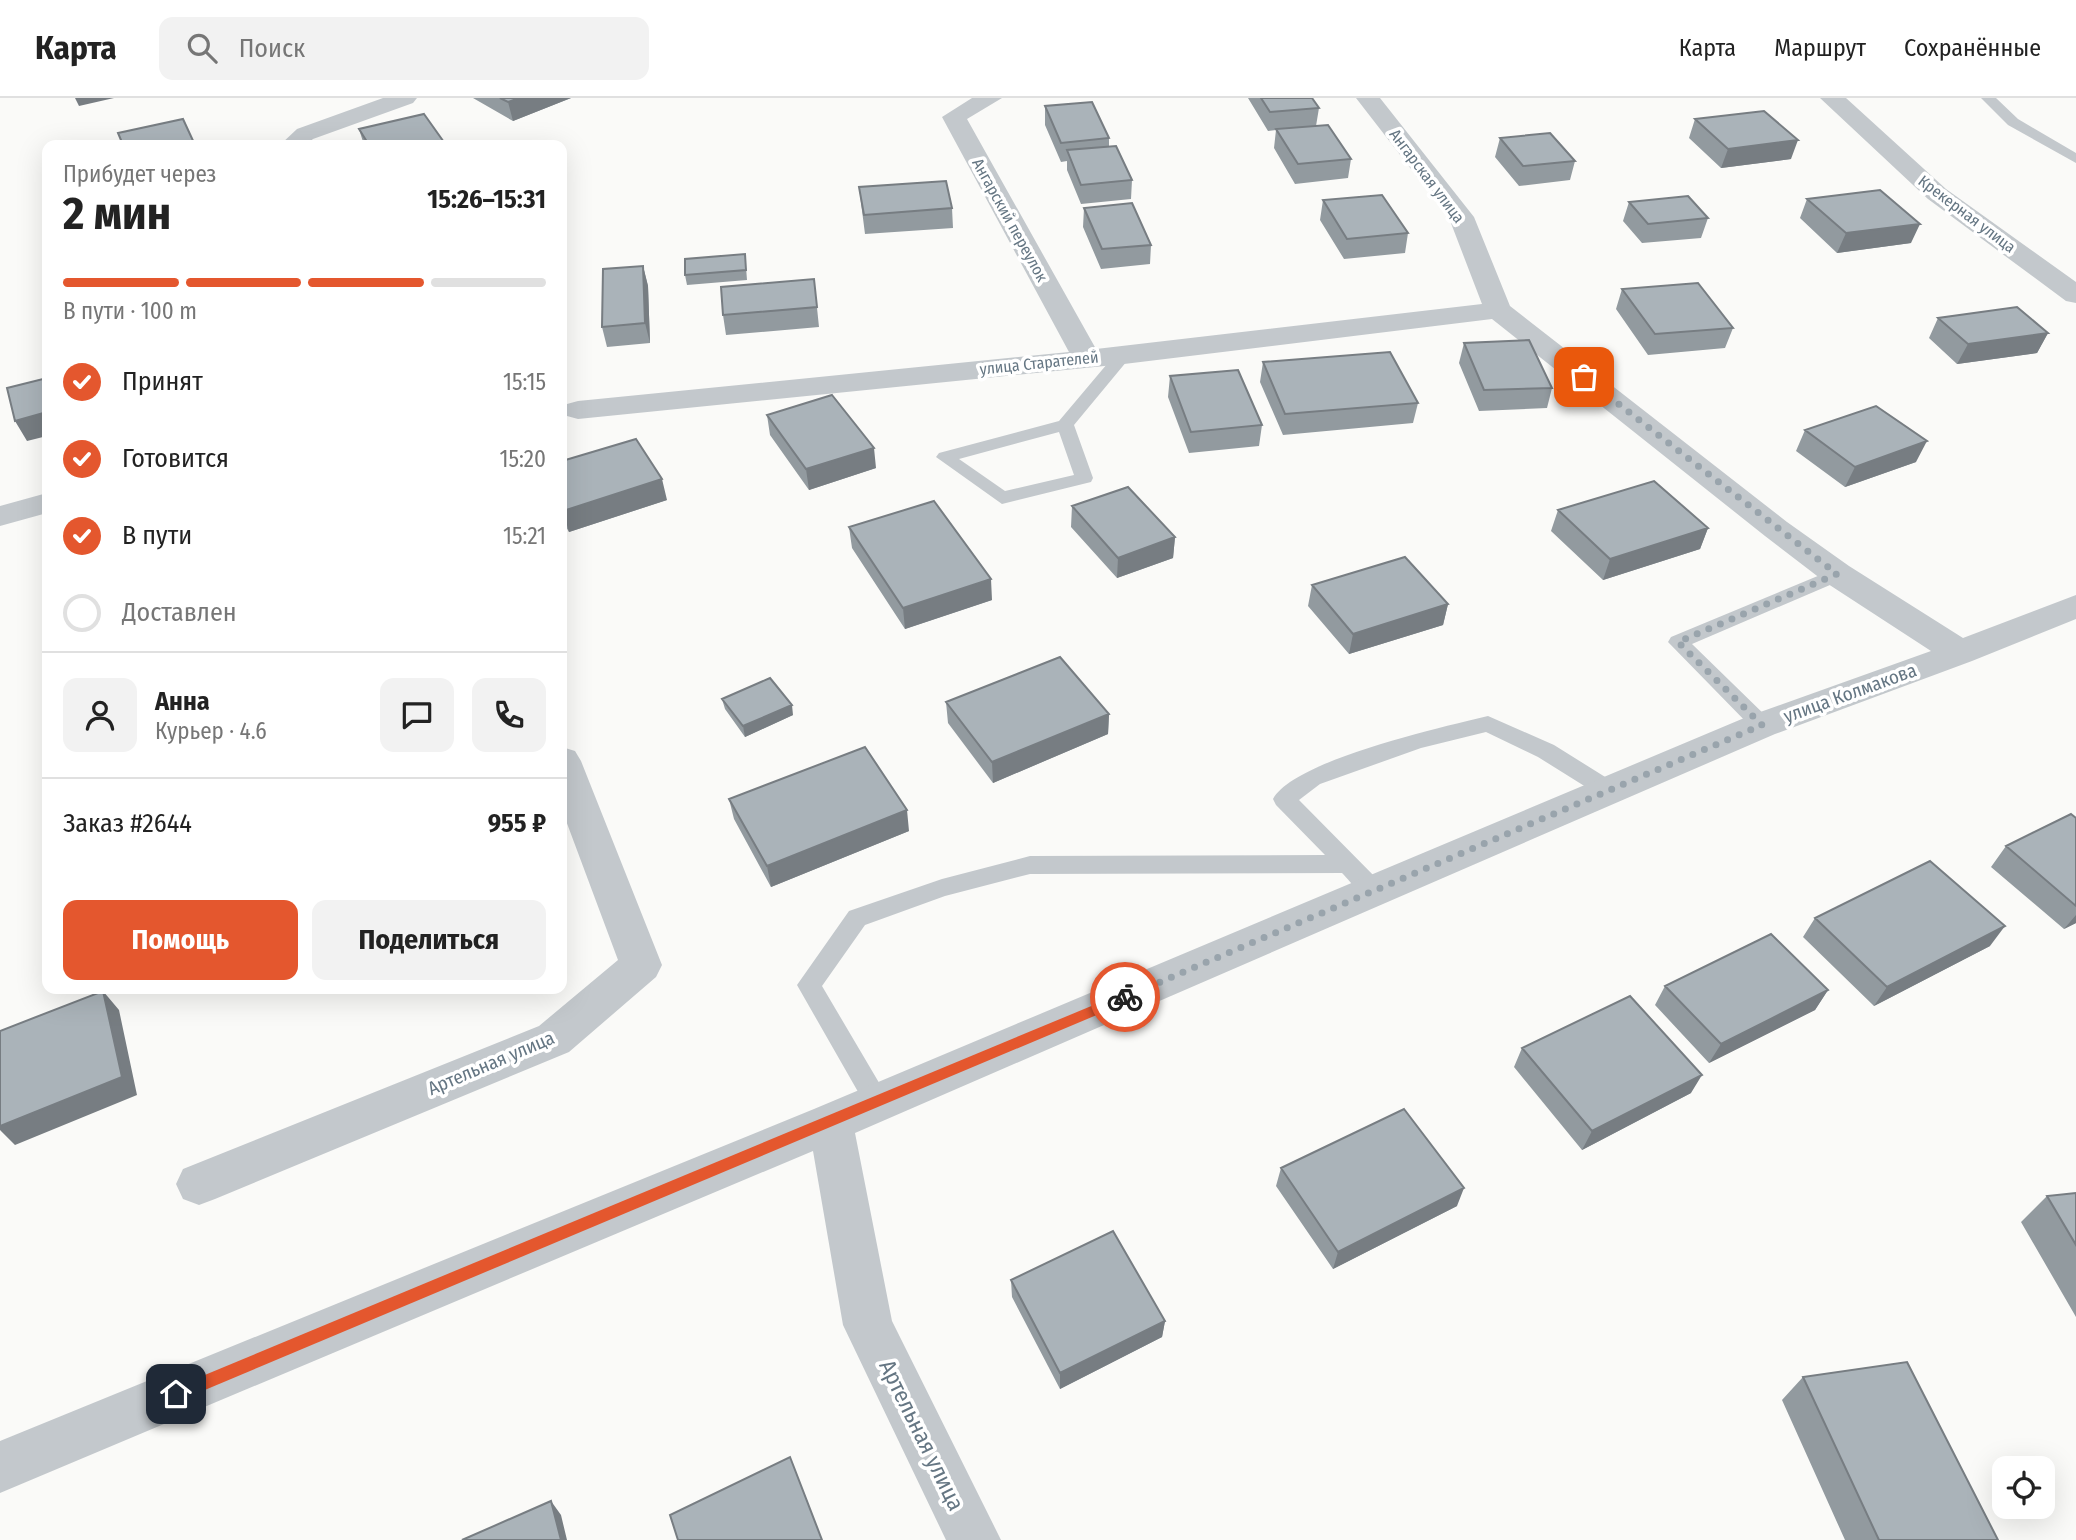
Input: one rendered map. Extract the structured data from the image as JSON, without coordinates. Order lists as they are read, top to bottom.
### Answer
{
  "streets": {
    "street": [
      "Ангарская улица",
      "Крекерная улица",
      "Ангарский переулок",
      "улица Старателей",
      "улица Колмакова",
      "Артельная улица"
    ]
  },
  "crossings": [
    ["Ангарская улица", "улица Старателей"],
    ["Ангарский переулок", "улица Старателей"],
    ["улица Колмакова", "Артельная улица"]
  ],
  "page": {
    "header": "Карта",
    "search": "Поиск",
    "nav": ["Карта", "Маршрут", "Сохранённые"],
    "heading": ["2 мин", "Прибудет через", "15:26–15:31"],
    "panel": [
      "Анна",
      "Курьер · 4.6",
      "Заказ #2644",
      "955 ₽"
    ],
    "bar": "В пути · 100 m",
    "list": [
      ["Принят", "15:15"],
      ["Готовится", "15:20"],
      ["В пути", "15:21"],
      "Доставлен"
    ],
    "buttons": ["Помощь", "Поделиться"]
  }
}
